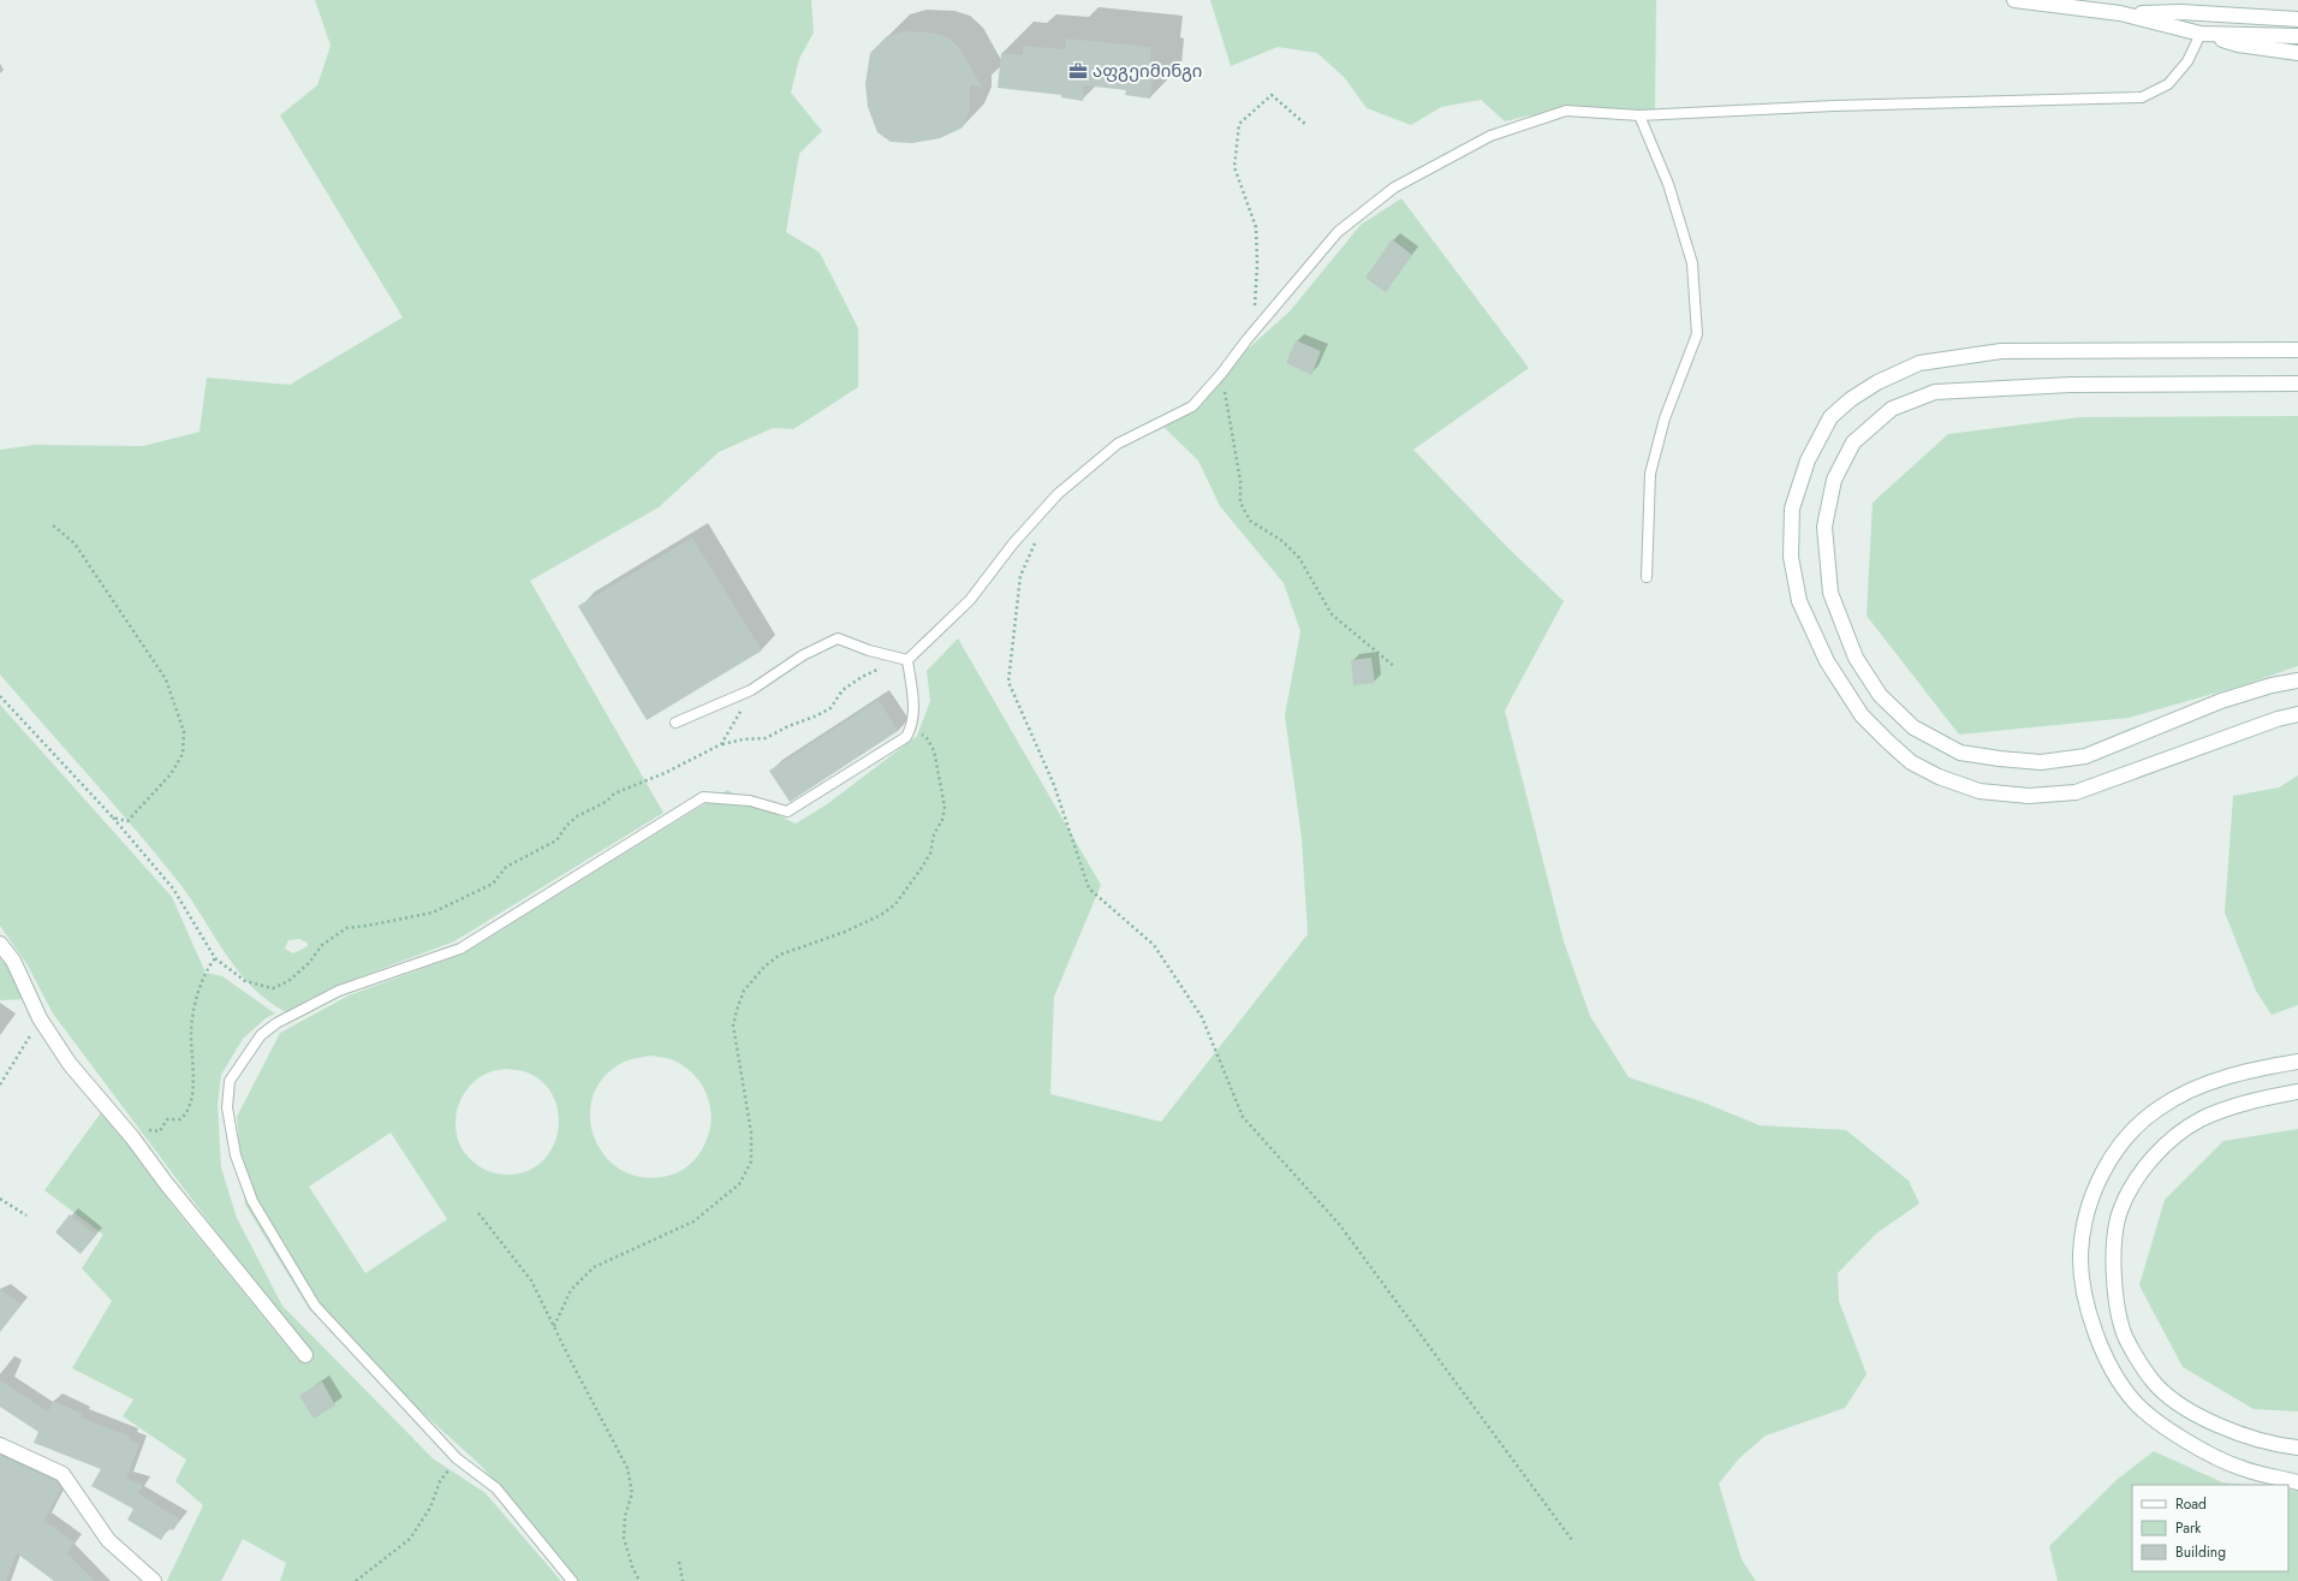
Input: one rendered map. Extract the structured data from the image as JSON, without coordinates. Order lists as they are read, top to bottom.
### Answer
{
  "places": {
    "office": ["აფგეიმინგი"]
  },
  "legend": ["Road", "Park", "Building"]
}
